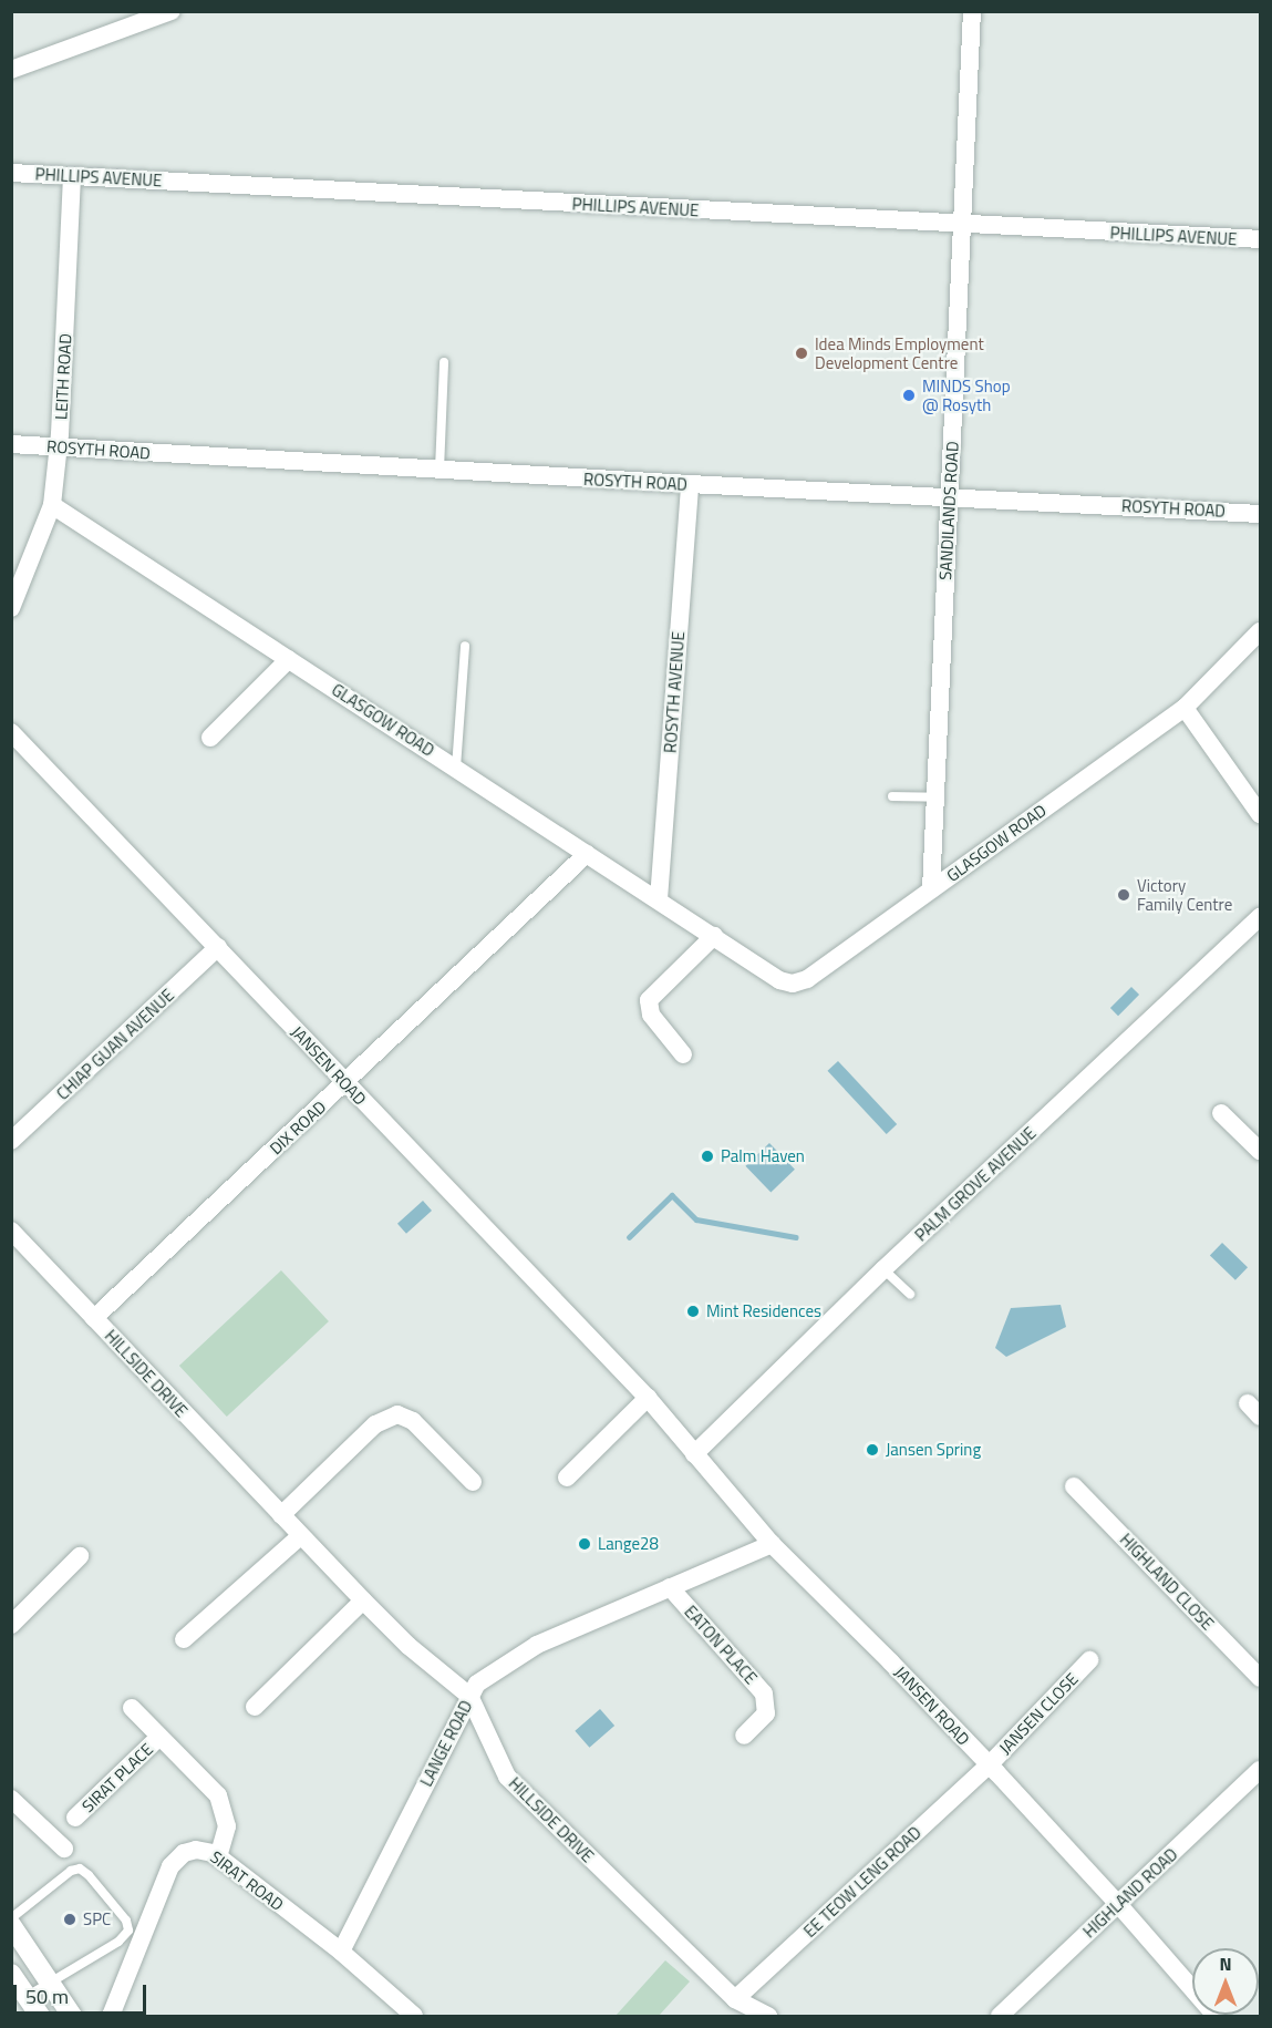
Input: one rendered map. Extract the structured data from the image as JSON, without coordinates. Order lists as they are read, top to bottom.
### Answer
{
  "streets": {
    "street": [
      "PHILLIPS AVENUE",
      "LEITH ROAD",
      "ROSYTH ROAD",
      "SANDILANDS ROAD",
      "ROSYTH AVENUE",
      "GLASGOW ROAD",
      "CHIAP GUAN AVENUE",
      "JANSEN ROAD",
      "DIX ROAD",
      "PALM GROVE AVENUE",
      "HILLSIDE DRIVE",
      "HIGHLAND CLOSE",
      "EATON PLACE",
      "JANSEN CLOSE",
      "LANGE ROAD",
      "SIRAT PLACE",
      "SIRAT ROAD",
      "EE TEOW LENG ROAD",
      "HIGHLAND ROAD"
    ]
  },
  "crossings": [
    ["PHILLIPS AVENUE", "LEITH ROAD"],
    ["PHILLIPS AVENUE", "SANDILANDS ROAD"],
    ["LEITH ROAD", "ROSYTH ROAD"],
    ["LEITH ROAD", "GLASGOW ROAD"],
    ["ROSYTH ROAD", "SANDILANDS ROAD"],
    ["ROSYTH ROAD", "ROSYTH AVENUE"],
    ["SANDILANDS ROAD", "GLASGOW ROAD"],
    ["ROSYTH AVENUE", "GLASGOW ROAD"],
    ["GLASGOW ROAD", "DIX ROAD"],
    ["CHIAP GUAN AVENUE", "JANSEN ROAD"],
    ["JANSEN ROAD", "DIX ROAD"],
    ["JANSEN ROAD", "PALM GROVE AVENUE"],
    ["JANSEN ROAD", "JANSEN CLOSE"],
    ["JANSEN ROAD", "LANGE ROAD"],
    ["JANSEN ROAD", "EE TEOW LENG ROAD"],
    ["JANSEN ROAD", "HIGHLAND ROAD"],
    ["DIX ROAD", "HILLSIDE DRIVE"],
    ["HILLSIDE DRIVE", "LANGE ROAD"],
    ["HILLSIDE DRIVE", "EE TEOW LENG ROAD"],
    ["EATON PLACE", "LANGE ROAD"],
    ["JANSEN CLOSE", "EE TEOW LENG ROAD"],
    ["LANGE ROAD", "SIRAT ROAD"],
    ["SIRAT PLACE", "SIRAT ROAD"]
  ],
  "places": [
    "Idea Minds Employment Development Centre",
    "MINDS Shop @ Rosyth",
    "Victory Family Centre",
    "Palm Haven",
    "Mint Residences",
    "Jansen Spring",
    "Lange28",
    "SPC"
  ],
  "scale_bar": "50 m",
  "north": "top"
}
